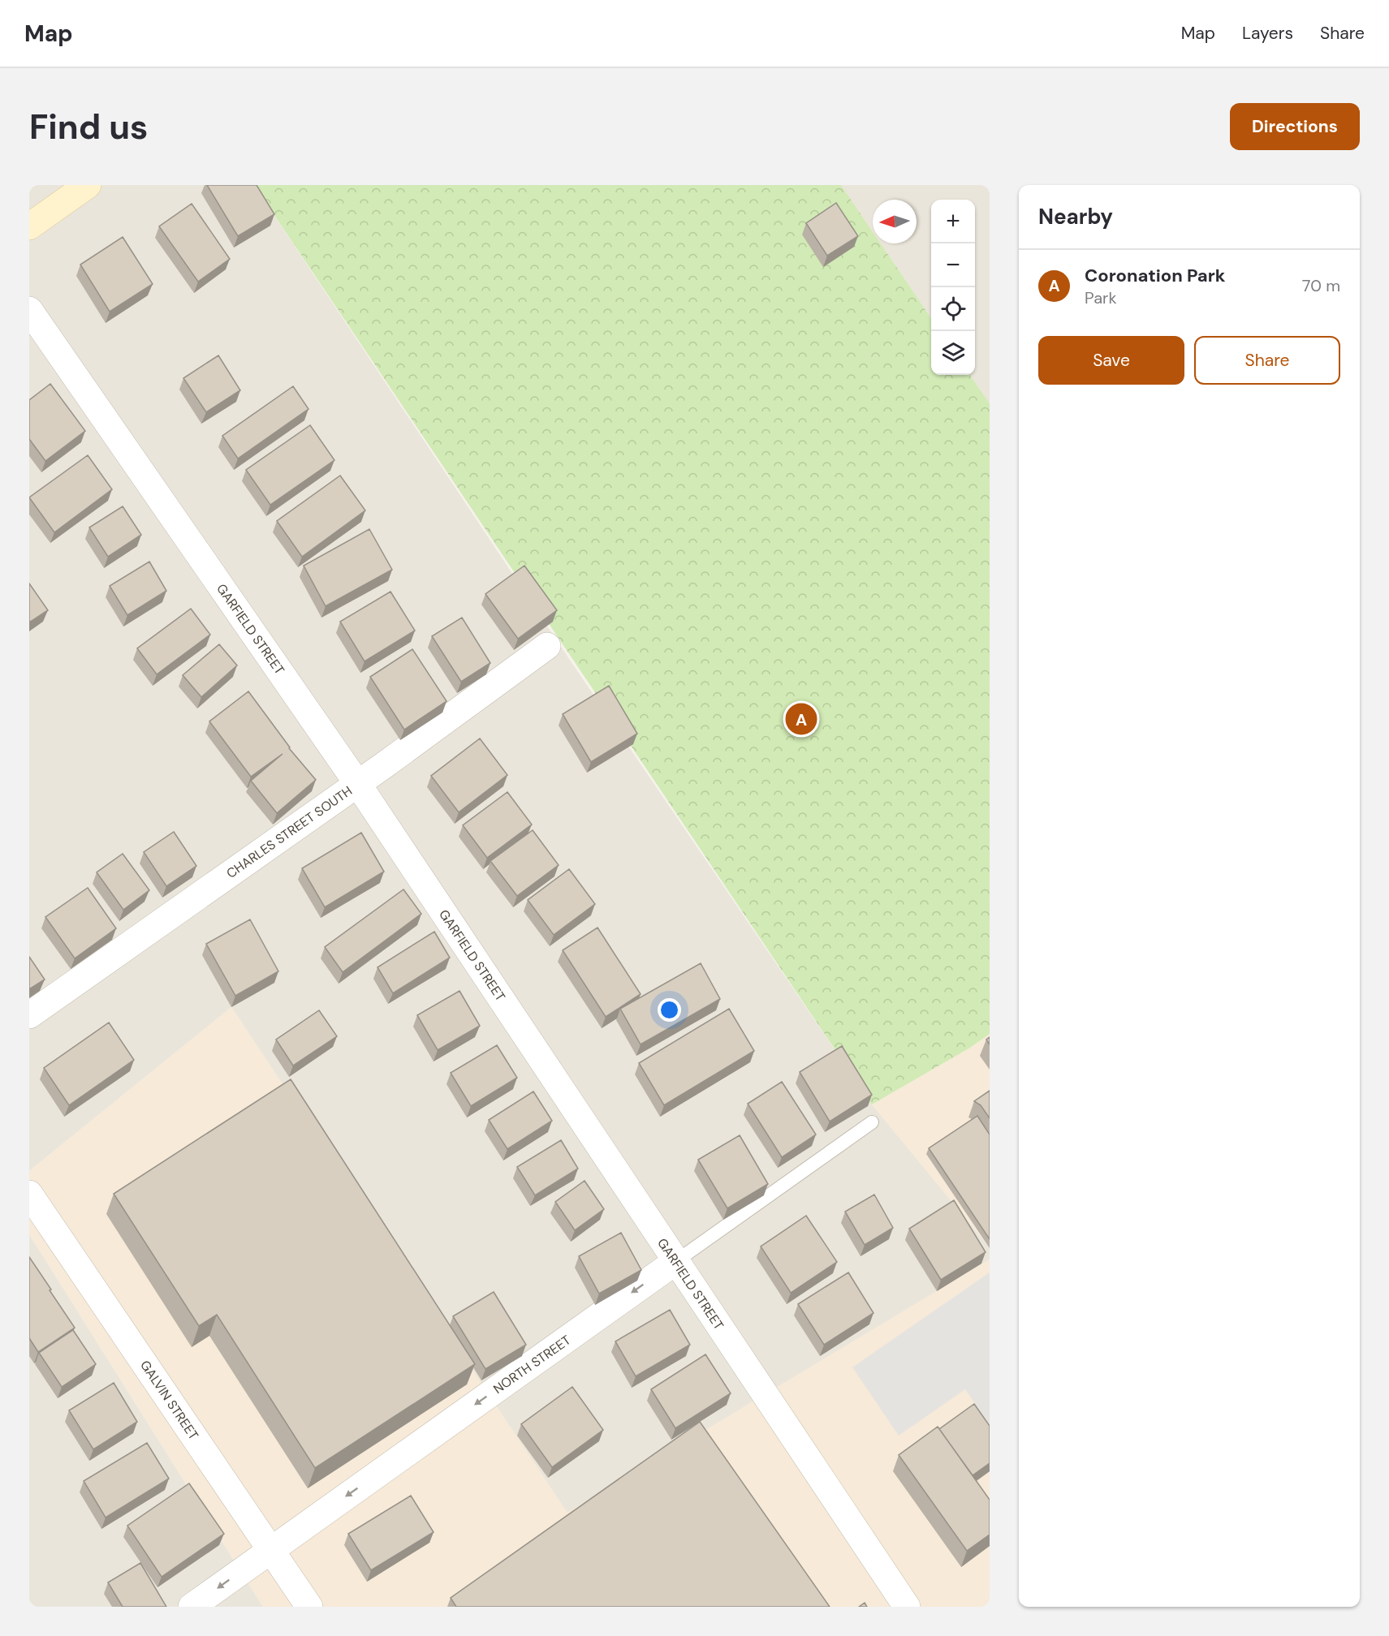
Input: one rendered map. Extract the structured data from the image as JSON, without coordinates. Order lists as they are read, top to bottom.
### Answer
{
  "streets": {
    "street": [
      "GARFIELD STREET",
      "CHARLES STREET SOUTH",
      "NORTH STREET",
      "GALVIN STREET"
    ]
  },
  "crossings": [
    ["GARFIELD STREET", "CHARLES STREET SOUTH"],
    ["GARFIELD STREET", "NORTH STREET"],
    ["NORTH STREET", "GALVIN STREET"]
  ],
  "one_way": ["NORTH STREET"],
  "north": "left",
  "page": {
    "header": "Map",
    "nav": ["Map", "Layers", "Share"],
    "buttons": [
      "Directions",
      ["Save", "Share"]
    ],
    "title": "Find us",
    "heading": "Nearby",
    "map_buttons": ["+", "−"],
    "list": [
      {
        "mark": "A",
        "name": "Coronation Park",
        "note": "Park",
        "value": "70 m"
      }
    ],
    "pins": "A"
  }
}
